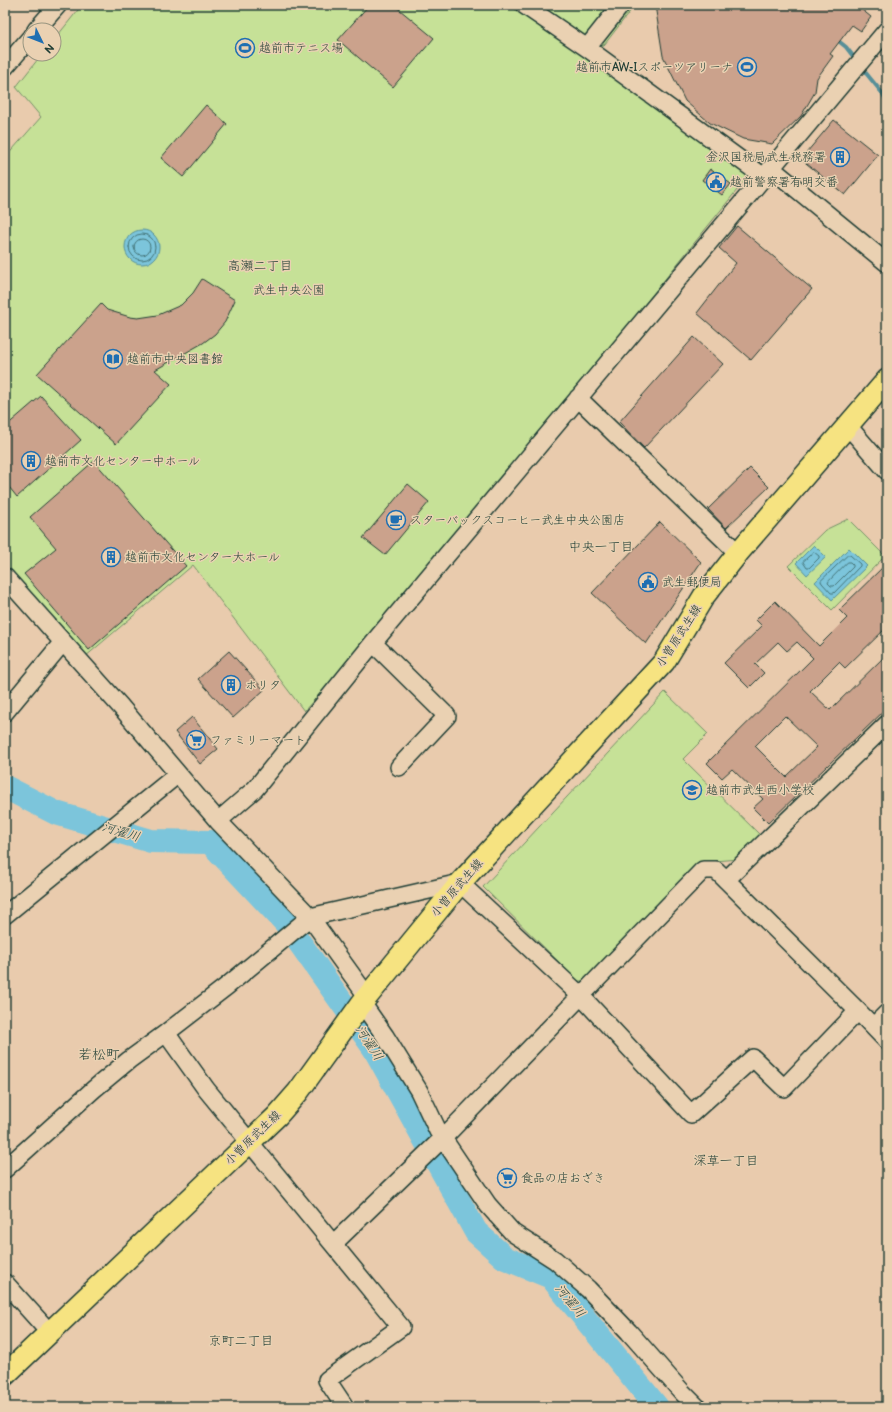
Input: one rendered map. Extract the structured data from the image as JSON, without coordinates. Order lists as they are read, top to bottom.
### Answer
{
  "streets": {
    "main road": ["小曽原武生線"]
  },
  "districts": [
    "高瀬二丁目",
    "中央一丁目",
    "若松町",
    "深草一丁目",
    "京町二丁目"
  ],
  "water": ["河濯川"],
  "parks": ["武生中央公園"],
  "places": {
    "sports": ["越前市テニス場", "越前市AW-Iスポーツアリーナ"],
    "building": [
      "金沢国税局武生税務署",
      "越前市文化センター中ホール",
      "越前市文化センター大ホール",
      "ホリタ"
    ],
    "public building": ["越前警察署有明交番", "武生郵便局"],
    "library": ["越前市中央図書館"],
    "cafe": ["スターバックスコーヒー武生中央公園店"],
    "supermarket": ["ファミリーマート", "食品の店おざき"],
    "school or university": ["越前市武生西小学校"]
  },
  "north": "bottom right"
}
